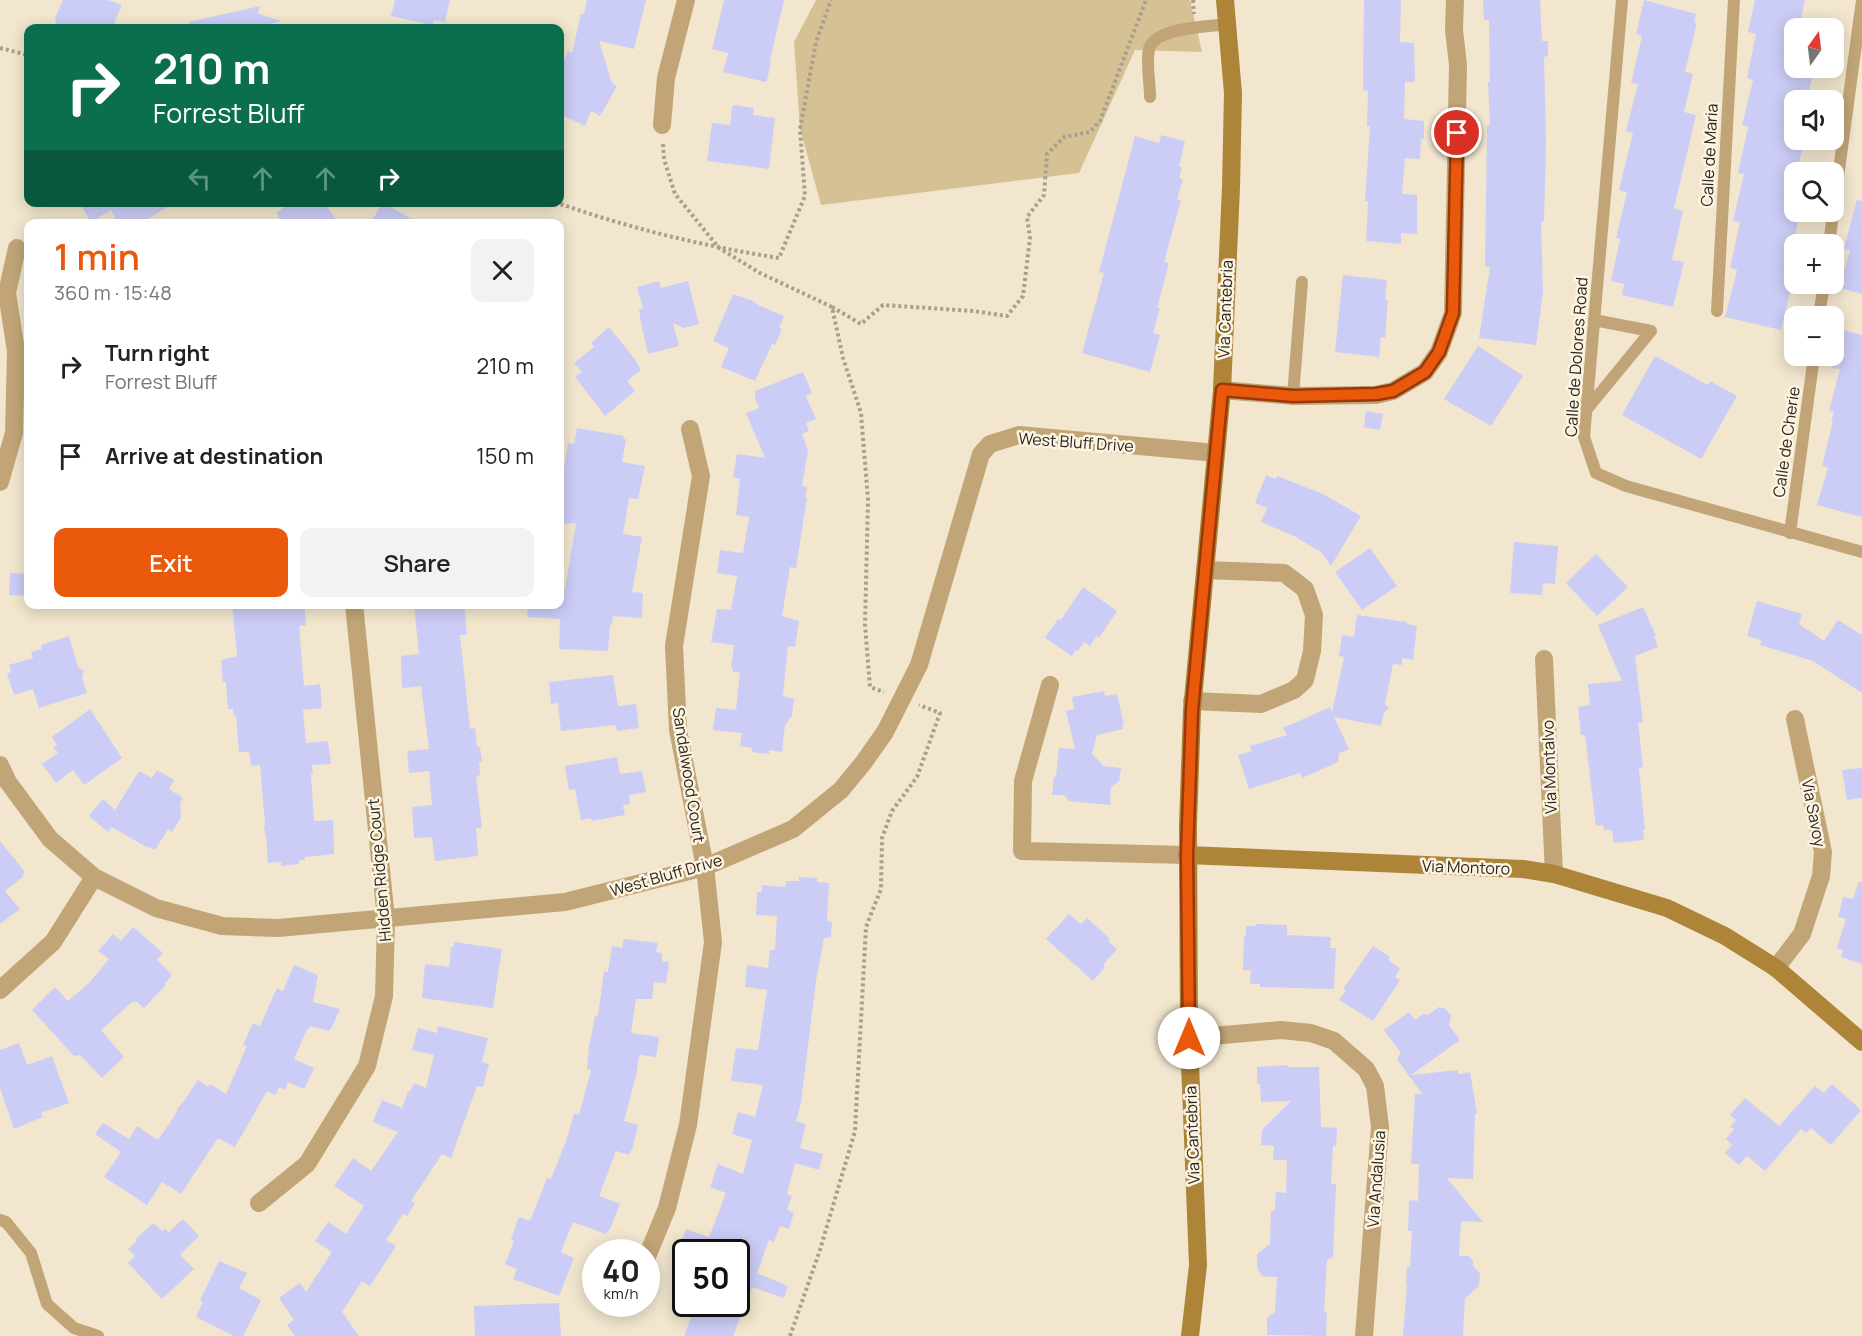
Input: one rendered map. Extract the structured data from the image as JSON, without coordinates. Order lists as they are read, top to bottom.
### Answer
{
  "streets": {
    "main road": ["Via Cantebria", "Via Montoro"],
    "street": [
      "West Bluff Drive",
      "Via Montalvo",
      "Sandalwood Court",
      "Via Savoy",
      "Hidden Ridge Court",
      "Via Andalusia"
    ],
    "lane": ["Calle de Maria", "Calle de Dolores Road", "Calle de Cherie"]
  },
  "crossings": [
    ["Via Cantebria", "West Bluff Drive"],
    ["Via Cantebria", "Via Montoro"],
    ["Via Cantebria", "Via Andalusia"],
    ["Calle de Dolores Road", "Calle de Cherie"],
    ["West Bluff Drive", "Sandalwood Court"],
    ["West Bluff Drive", "Hidden Ridge Court"],
    ["Via Montalvo", "Via Montoro"],
    ["Via Savoy", "Via Montoro"]
  ],
  "north": "top",
  "page": {
    "map_buttons": ["+", "−"],
    "turn": ["210 m", "Forrest Bluff"],
    "heading": ["1 min", "360 m · 15:48"],
    "list": [
      {
        "name": "Turn right",
        "note": "Forrest Bluff",
        "value": "210 m"
      },
      {
        "name": "Arrive at destination",
        "value": "150 m"
      }
    ],
    "buttons": ["Exit", "Share"],
    "speed": "40 km/h",
    "limit": "50"
  }
}
